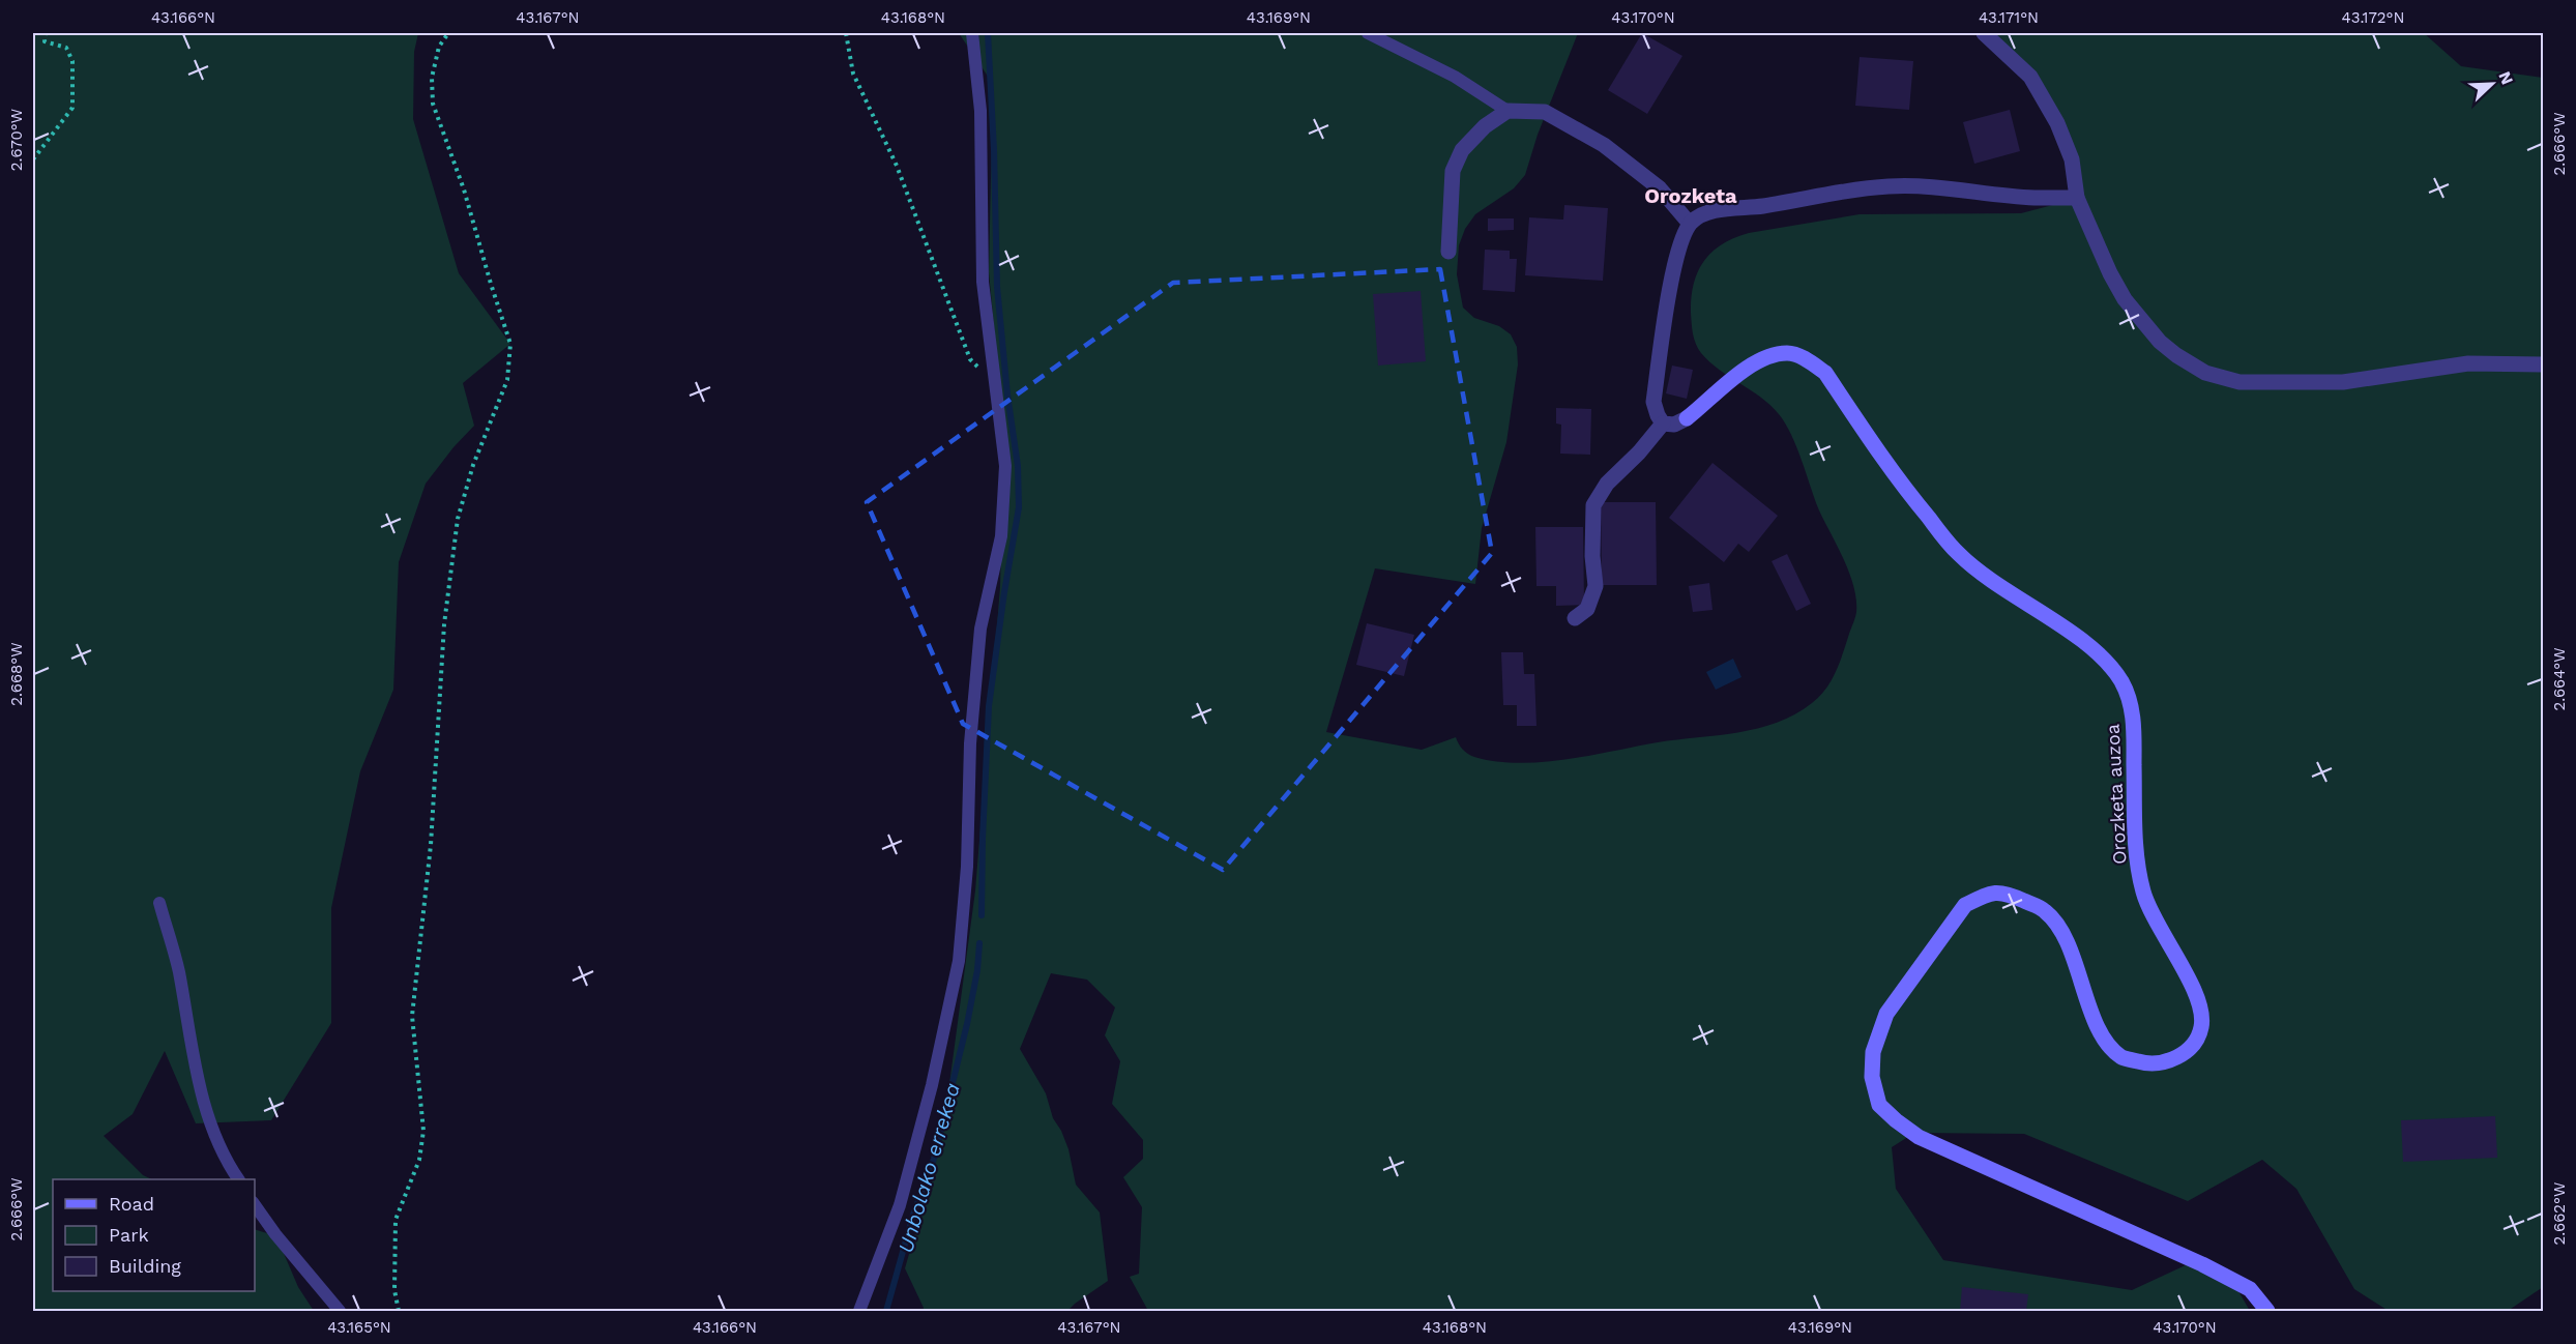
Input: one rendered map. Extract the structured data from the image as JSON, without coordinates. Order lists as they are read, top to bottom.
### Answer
{
  "streets": {
    "street": ["Orozketa auzoa"]
  },
  "districts": ["Orozketa"],
  "water": ["Unbolako errekea"],
  "legend": ["Road", "Park", "Building"],
  "north": "top right",
  "coordinates": [
    "43.166°N",
    "43.167°N",
    "43.168°N",
    "43.169°N",
    "43.170°N",
    "43.171°N",
    "43.172°N",
    "2.670°W",
    "2.666°W",
    "2.668°W",
    "2.664°W",
    "2.662°W",
    "43.165°N"
  ]
}
